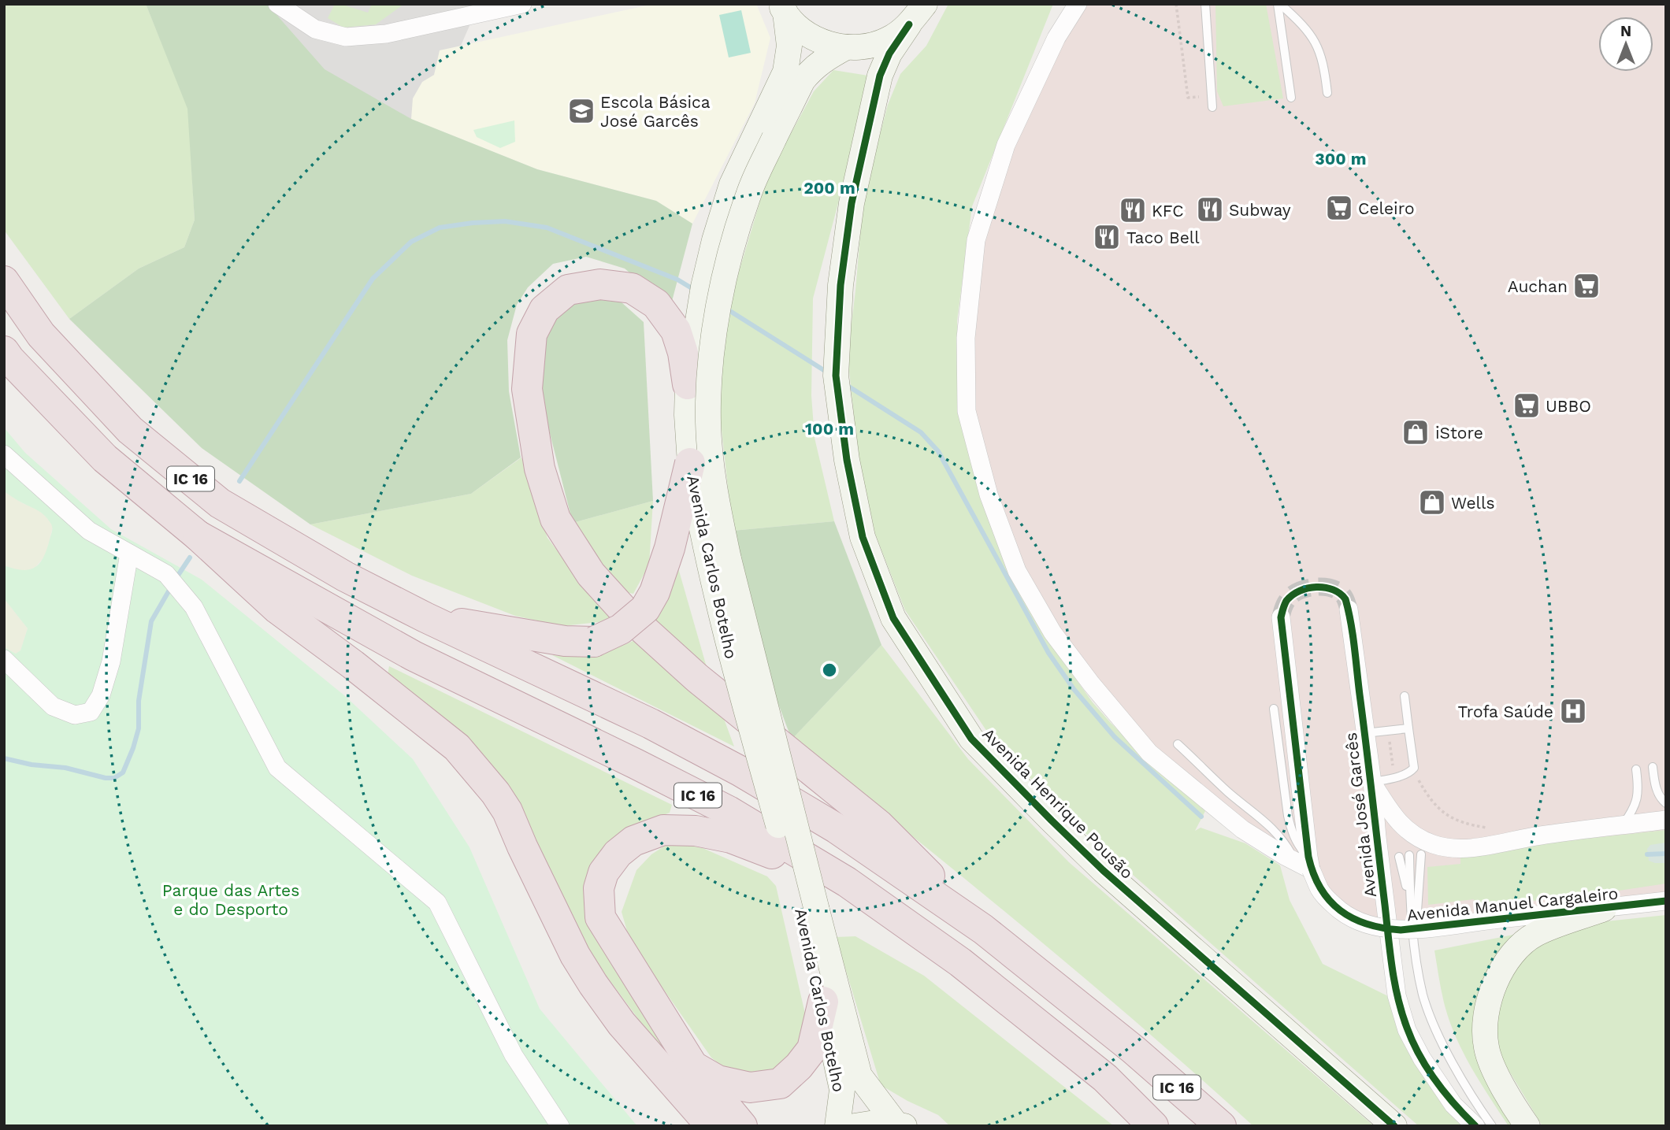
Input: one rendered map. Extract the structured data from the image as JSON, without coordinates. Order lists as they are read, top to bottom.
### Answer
{
  "streets": {
    "highway": ["IC 16"],
    "main road": ["Avenida Carlos Botelho", "Avenida Henrique Pousão"],
    "street": ["Avenida José Garcês", "Avenida Manuel Cargaleiro"]
  },
  "parks": ["Parque das Artes e do Desporto"],
  "places": {
    "school or university": ["Escola Básica José Garcês"],
    "supermarket": ["Celeiro", "Auchan", "UBBO"],
    "restaurant": ["Subway", "KFC", "Taco Bell"],
    "shop": ["iStore", "Wells"],
    "hospital": ["Trofa Saúde"]
  },
  "north": "top",
  "rings": ["300 m", "200 m", "100 m"]
}
